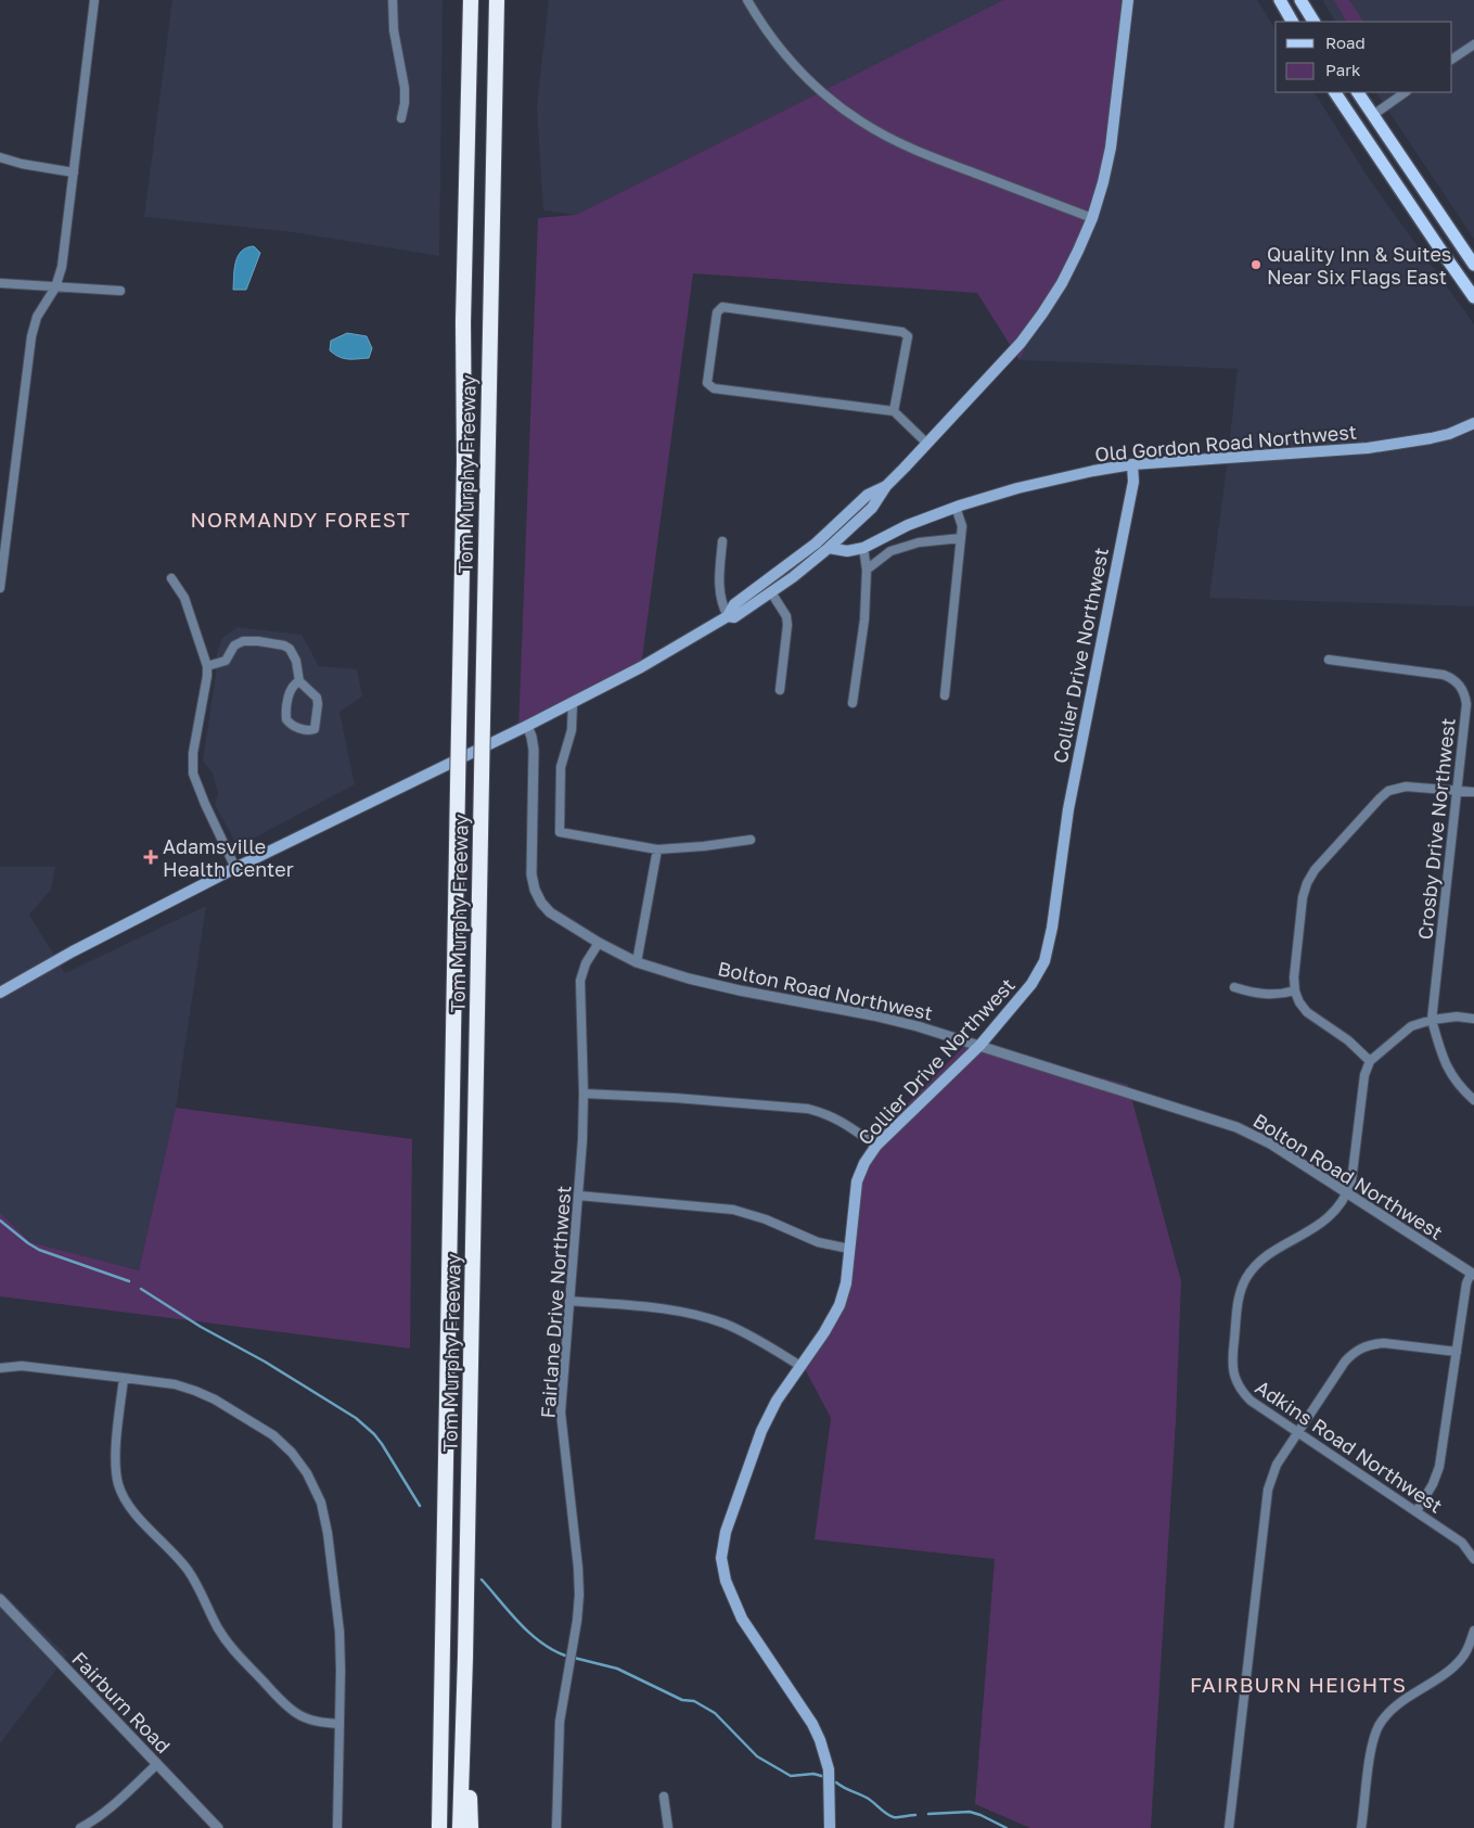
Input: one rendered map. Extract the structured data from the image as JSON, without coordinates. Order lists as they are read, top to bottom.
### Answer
{
  "streets": {
    "highway": ["Tom Murphy Freeway"],
    "main road": ["Old Gordon Road Northwest", "Collier Drive Northwest"],
    "street": [
      "Crosby Drive Northwest",
      "Bolton Road Northwest",
      "Fairlane Drive Northwest",
      "Adkins Road Northwest",
      "Fairburn Road"
    ]
  },
  "crossings": [
    ["Old Gordon Road Northwest", "Collier Drive Northwest"],
    ["Collier Drive Northwest", "Bolton Road Northwest"],
    ["Bolton Road Northwest", "Fairlane Drive Northwest"],
    ["Bolton Road Northwest", "Adkins Road Northwest"]
  ],
  "districts": ["NORMANDY FOREST", "FAIRBURN HEIGHTS"],
  "places": {
    "other": ["Quality Inn & Suites Near Six Flags East"],
    "health": ["Adamsville Health Center"]
  },
  "legend": ["Road", "Park"]
}
